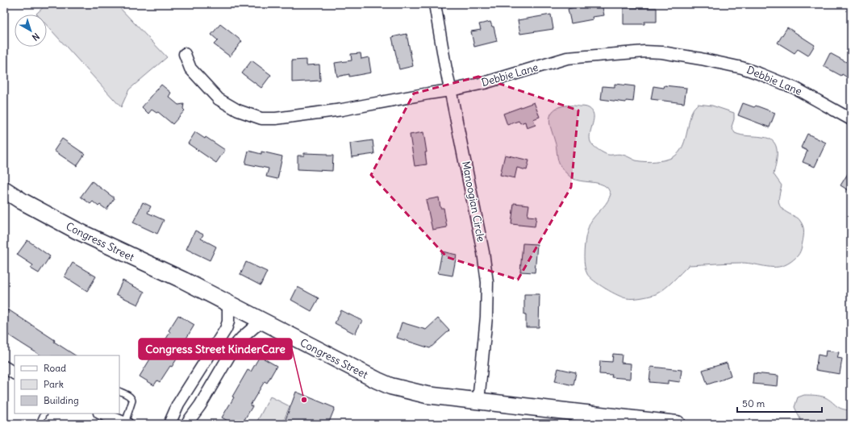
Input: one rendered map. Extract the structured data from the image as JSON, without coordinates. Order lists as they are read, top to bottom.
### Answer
{
  "streets": {
    "main road": ["Congress Street"],
    "street": ["Debbie Lane", "Manoogian Circle"]
  },
  "crossings": [
    ["Debbie Lane", "Manoogian Circle"],
    ["Manoogian Circle", "Congress Street"]
  ],
  "places": ["Congress Street KinderCare"],
  "legend": ["Road", "Park", "Building"],
  "scale_bar": "50 m",
  "north": "bottom right"
}
